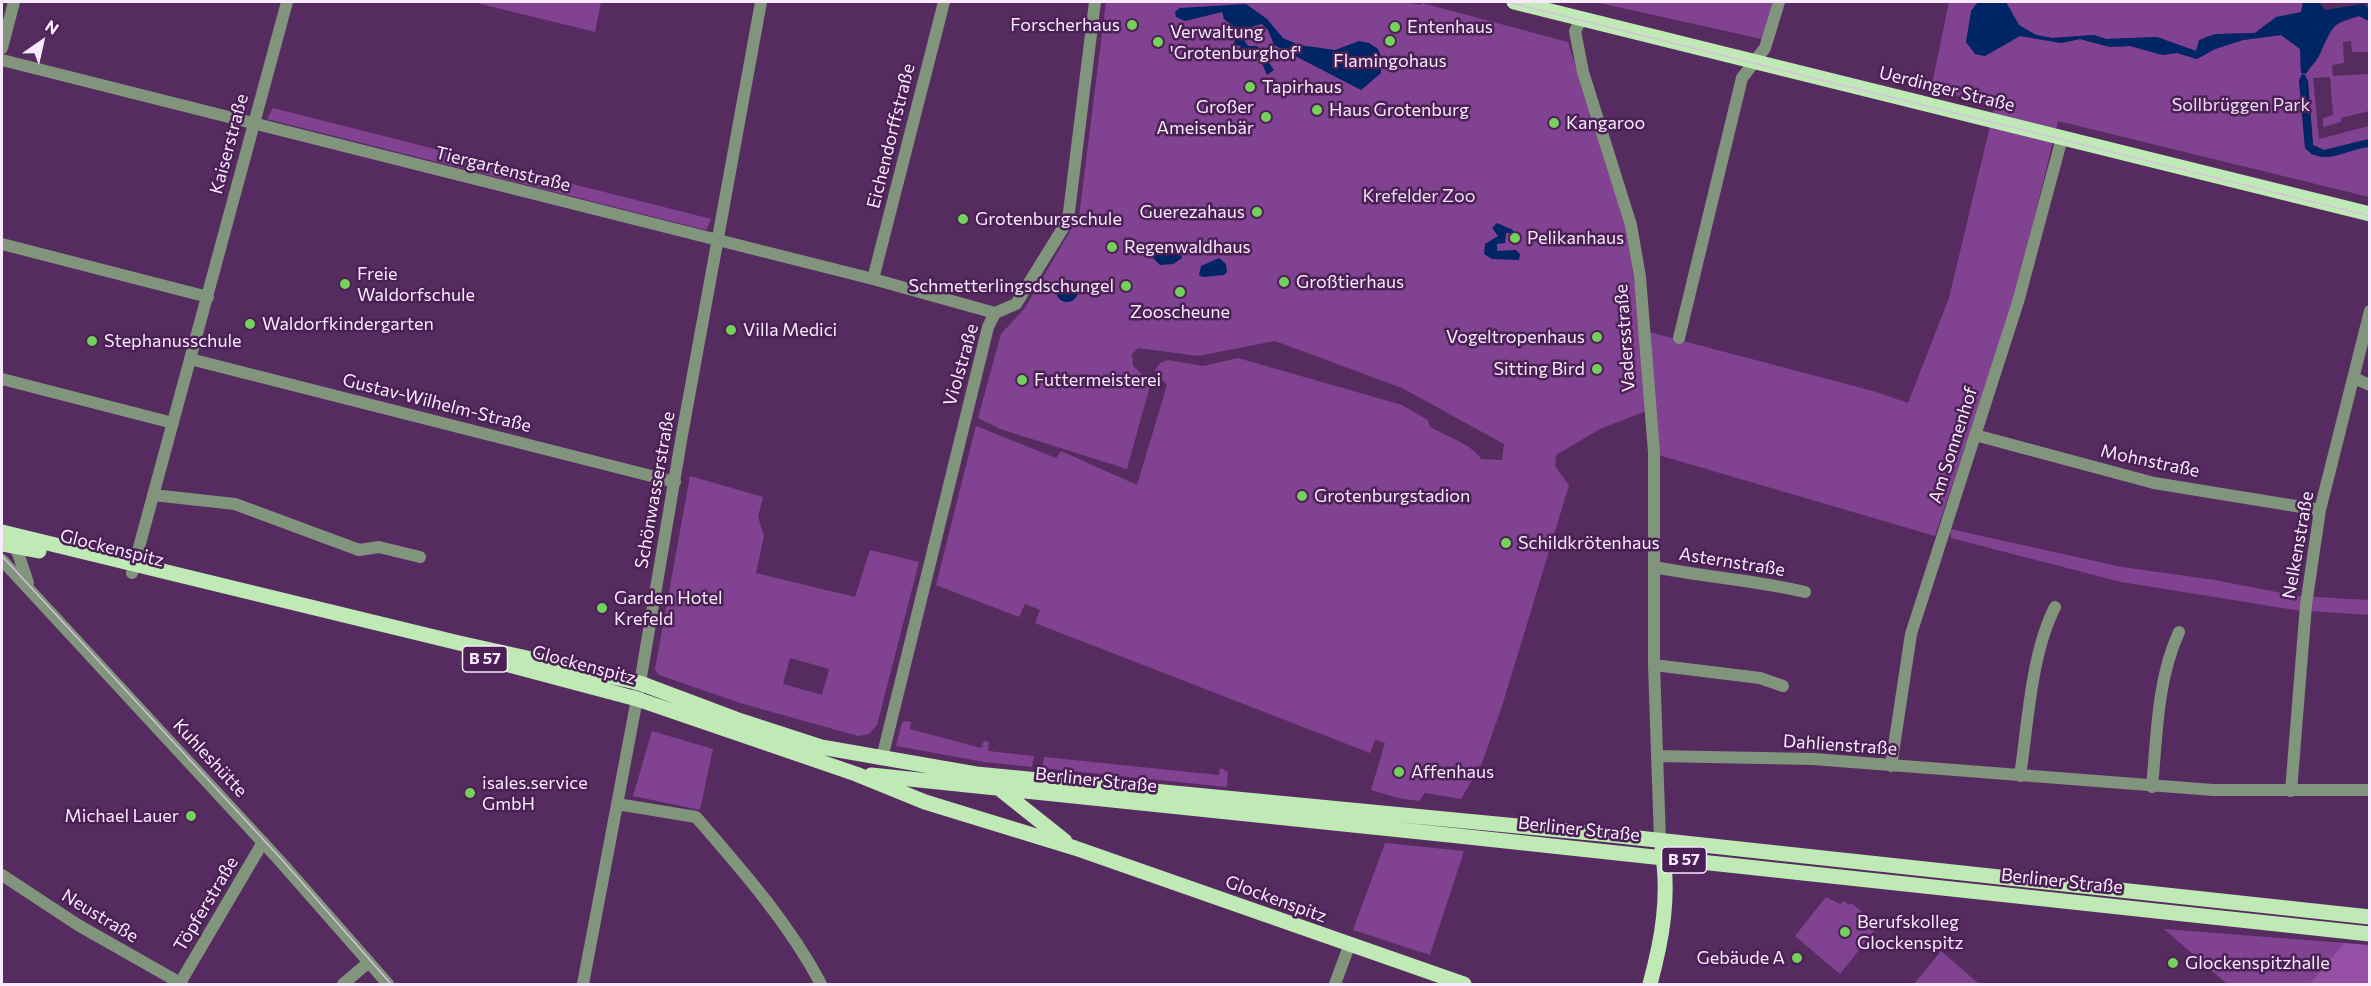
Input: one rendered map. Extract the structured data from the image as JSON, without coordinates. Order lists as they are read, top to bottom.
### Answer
{
  "streets": {
    "main road": [
      "Uerdinger Straße",
      "Vadersstraße",
      "Glockenspitz",
      "B 57",
      "Berliner Straße"
    ],
    "street": [
      "Eichendorffstraße",
      "Kaiserstraße",
      "Tiergartenstraße",
      "Violstraße",
      "Gustav-Wilhelm-Straße",
      "Am Sonnenhof",
      "Mohnstraße",
      "Schönwasserstraße",
      "Nelkenstraße",
      "Asternstraße",
      "Dahlienstraße",
      "Kuhleshütte",
      "Töpferstraße",
      "Neustraße"
    ]
  },
  "crossings": [
    ["Uerdinger Straße", "Vadersstraße"],
    ["Uerdinger Straße", "Am Sonnenhof"],
    ["Eichendorffstraße", "Tiergartenstraße"],
    ["Kaiserstraße", "Tiergartenstraße"],
    ["Kaiserstraße", "Gustav-Wilhelm-Straße"],
    ["Kaiserstraße", "Glockenspitz"],
    ["Tiergartenstraße", "Violstraße"],
    ["Tiergartenstraße", "Schönwasserstraße"],
    ["Vadersstraße", "Asternstraße"],
    ["Vadersstraße", "Dahlienstraße"],
    ["Vadersstraße", "Berliner Straße"],
    ["Violstraße", "Glockenspitz"],
    ["Violstraße", "Berliner Straße"],
    ["Gustav-Wilhelm-Straße", "Schönwasserstraße"],
    ["Am Sonnenhof", "Mohnstraße"],
    ["Am Sonnenhof", "Dahlienstraße"],
    ["Mohnstraße", "Nelkenstraße"],
    ["Schönwasserstraße", "Glockenspitz"],
    ["Nelkenstraße", "Dahlienstraße"],
    ["Glockenspitz", "Berliner Straße"],
    ["Kuhleshütte", "Töpferstraße"],
    ["Töpferstraße", "Neustraße"]
  ],
  "parks": ["Sollbrüggen Park", "Krefelder Zoo"],
  "places": [
    "Forscherhaus",
    "Entenhaus",
    "Flamingohaus",
    "Verwaltung 'Grotenburghof'",
    "Tapirhaus",
    "Haus Grotenburg",
    "Großer Ameisenbär",
    "Kangaroo",
    "Guerezahaus",
    "Grotenburgschule",
    "Pelikanhaus",
    "Regenwaldhaus",
    "Großtierhaus",
    "Freie Waldorfschule",
    "Schmetterlingsdschungel",
    "Zooscheune",
    "Waldorfkindergarten",
    "Villa Medici",
    "Vogeltropenhaus",
    "Stephanusschule",
    "Sitting Bird",
    "Futtermeisterei",
    "Grotenburgstadion",
    "Schildkrötenhaus",
    "Garden Hotel Krefeld",
    "Affenhaus",
    "isales.service GmbH",
    "Michael Lauer",
    "Berufskolleg Glockenspitz",
    "Gebäude A",
    "Glockenspitzhalle"
  ],
  "north": "top right"
}
